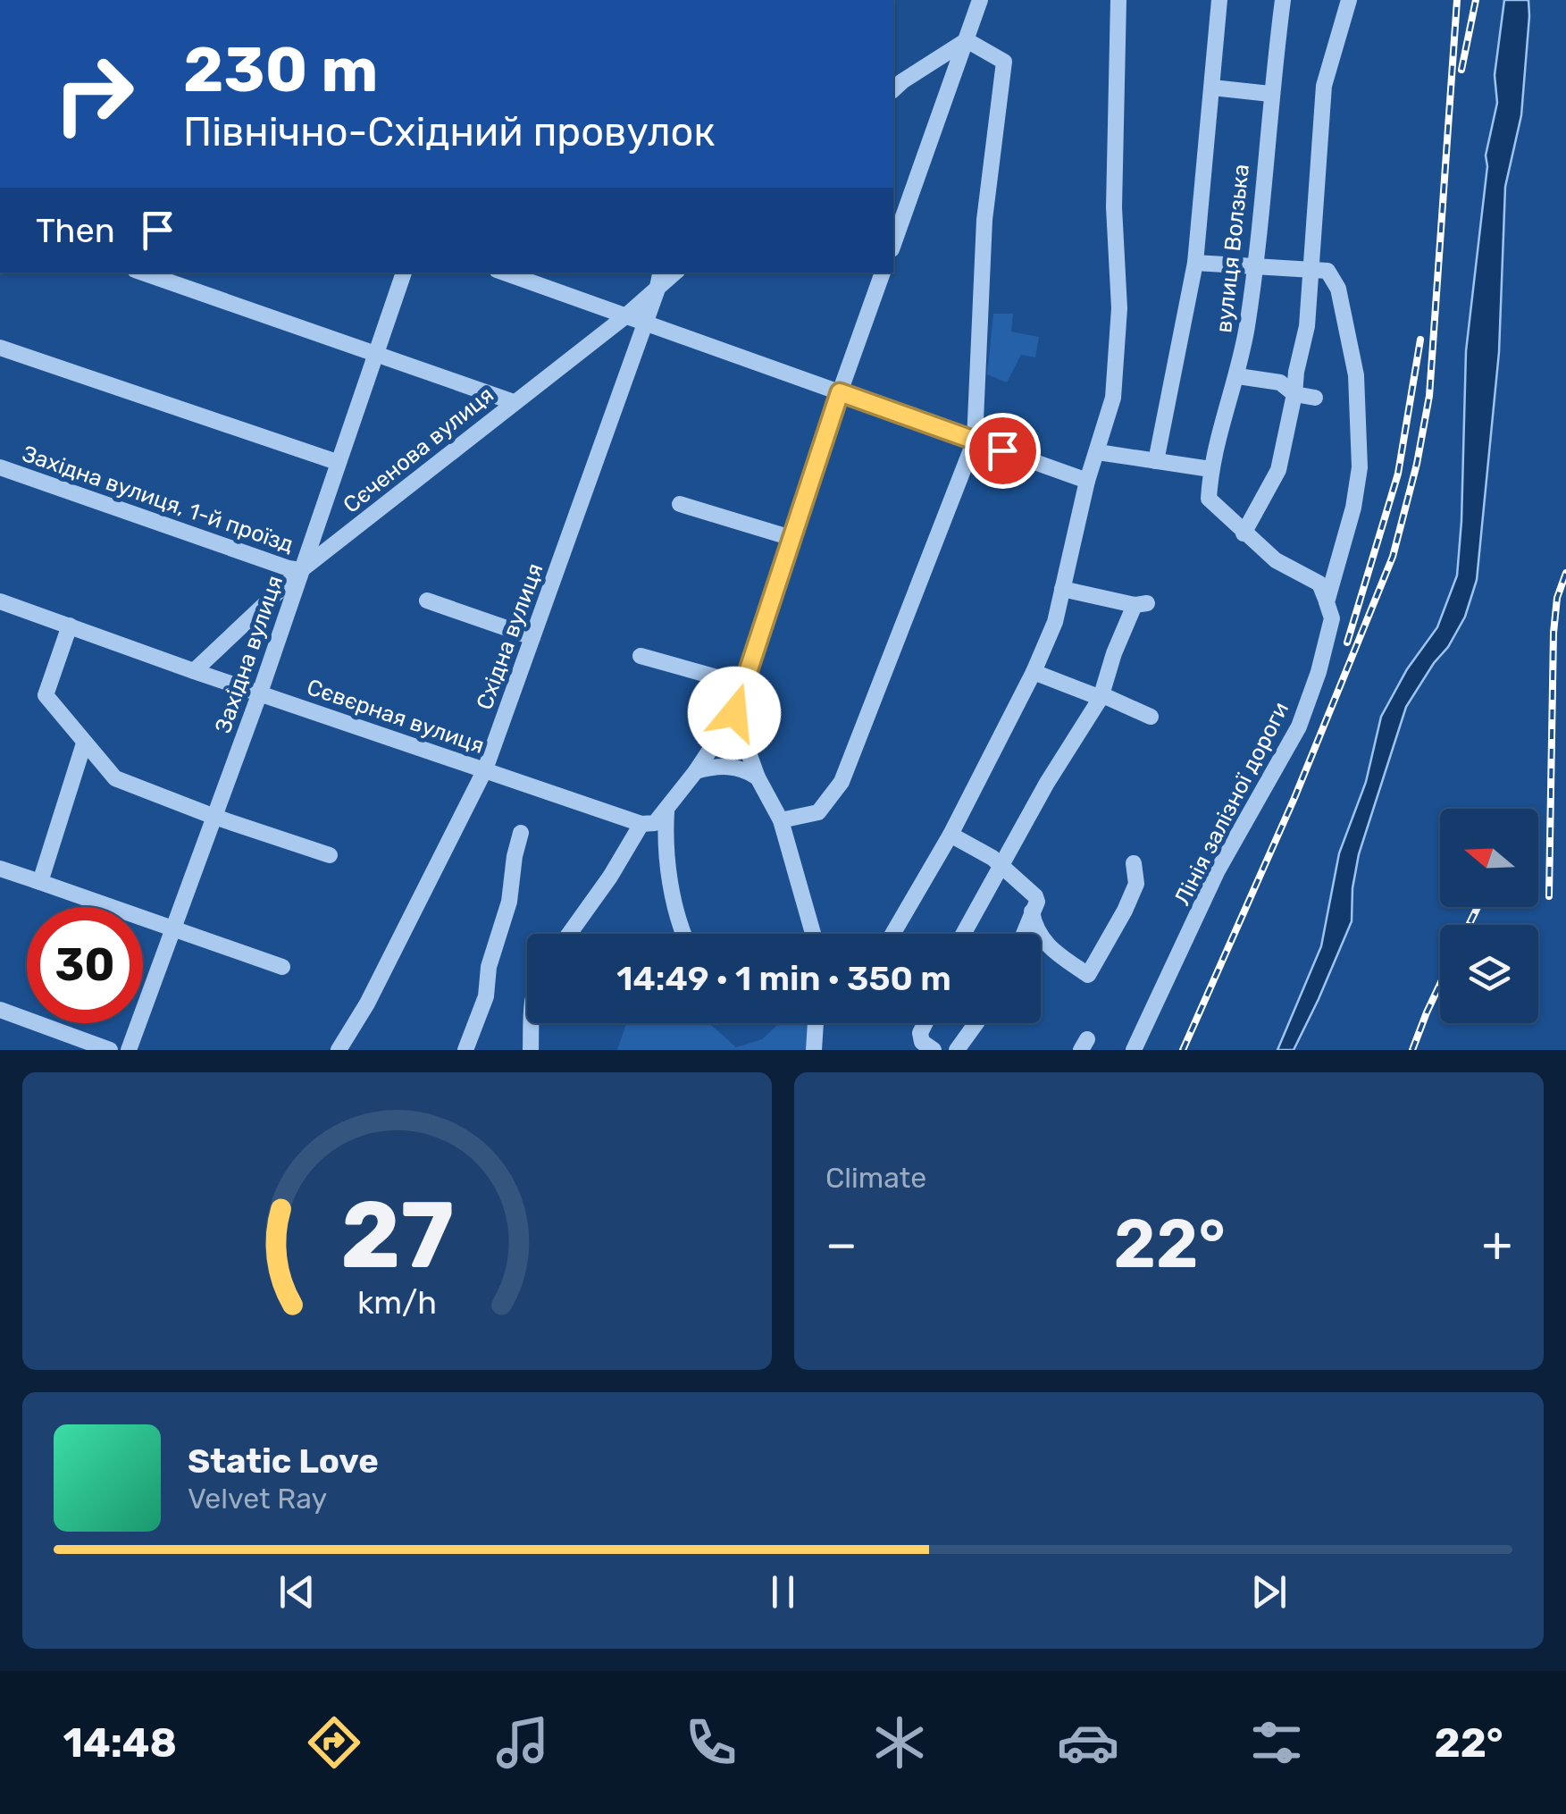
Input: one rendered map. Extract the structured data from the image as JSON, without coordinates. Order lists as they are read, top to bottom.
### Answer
{
  "streets": {
    "street": [
      "вулиця Волзька",
      "Сєченова вулиця",
      "Західна вулиця, 1-й проїзд",
      "Східна вулиця",
      "Західна вулиця",
      "Сєвєрная вулиця",
      "Лінія залізної дороги"
    ]
  },
  "crossings": [
    ["Сєченова вулиця", "Західна вулиця, 1-й проїзд"],
    ["Сєченова вулиця", "Східна вулиця"],
    ["Сєченова вулиця", "Західна вулиця"],
    ["Сєченова вулиця", "Сєвєрная вулиця"],
    ["Західна вулиця, 1-й проїзд", "Західна вулиця"],
    ["Східна вулиця", "Сєвєрная вулиця"],
    ["Західна вулиця", "Сєвєрная вулиця"]
  ],
  "north": "left",
  "page": {
    "turn": ["230 m", "Північно-Східний провулок"],
    "then": "Then",
    "limit": "30",
    "trip": "14:49 · 1 min · 350 m",
    "tile": "Climate",
    "heat": ["−", "22°", "+"],
    "song": ["Static Love", "Velvet Ray"],
    "tabs": ["14:48", "22°"],
    "gauge": ["27", "km/h"]
  }
}
